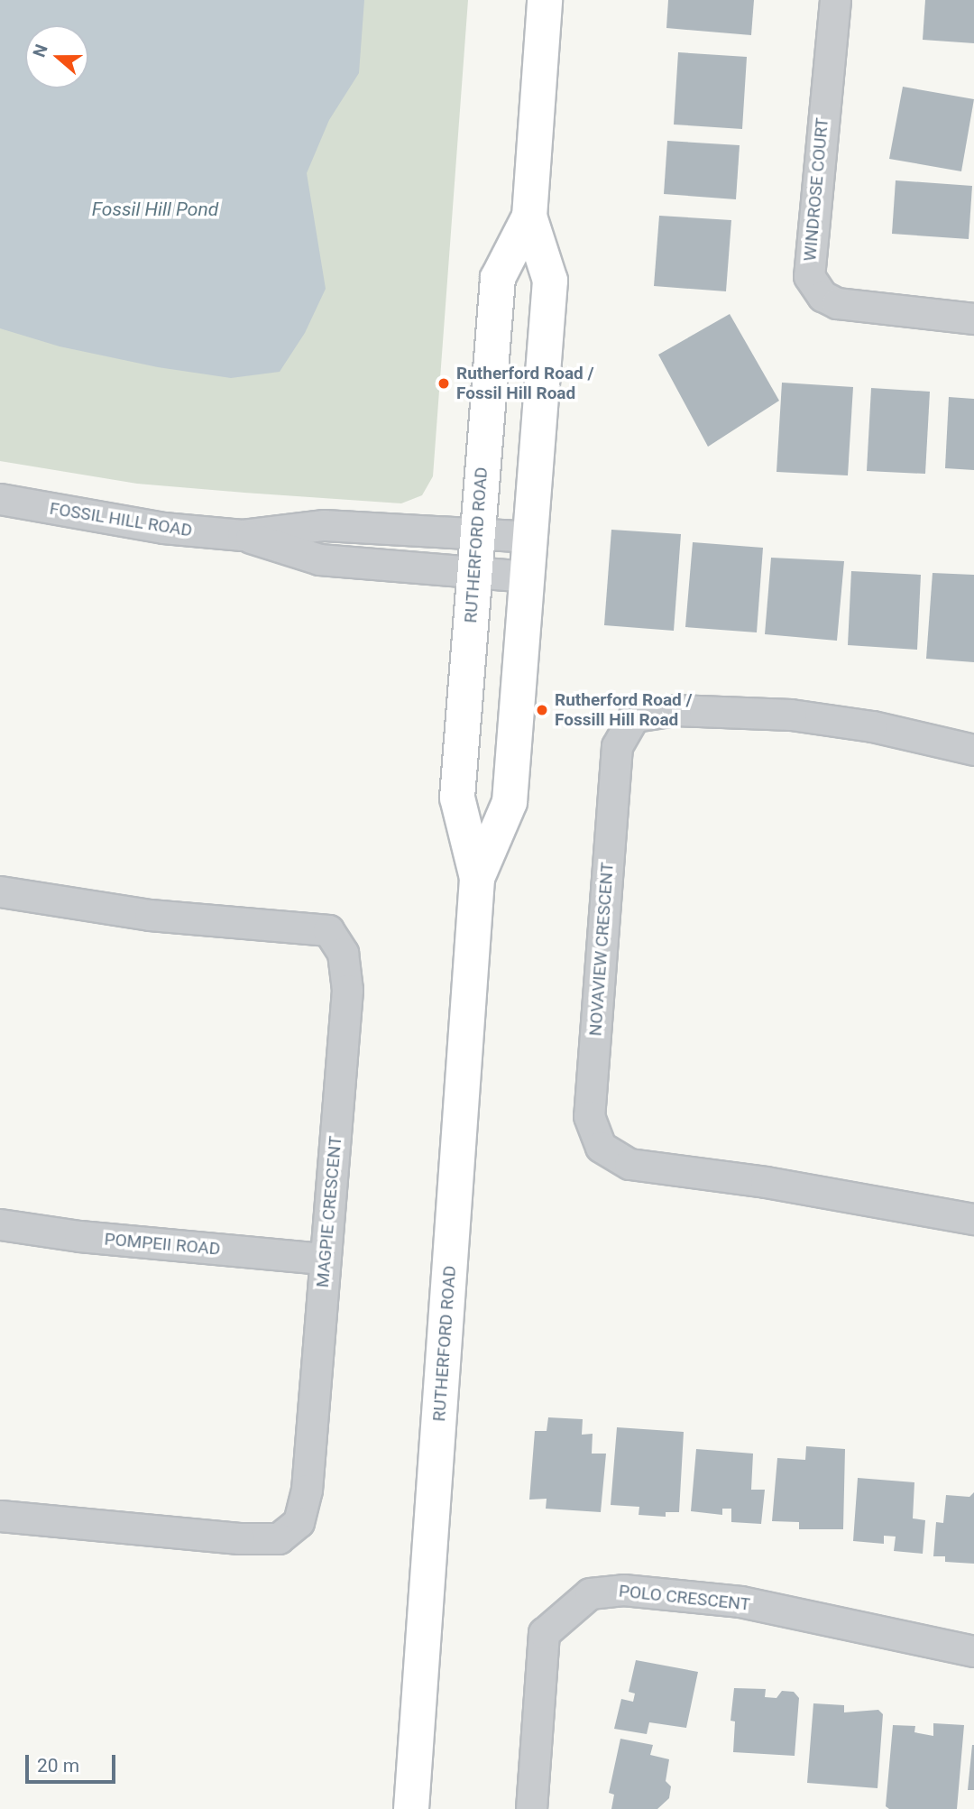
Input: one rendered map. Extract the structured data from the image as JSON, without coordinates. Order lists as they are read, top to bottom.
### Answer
{
  "streets": {
    "main road": ["RUTHERFORD ROAD"],
    "street": [
      "WINDROSE COURT",
      "FOSSIL HILL ROAD",
      "NOVAVIEW CRESCENT",
      "MAGPIE CRESCENT",
      "POMPEII ROAD",
      "POLO CRESCENT"
    ]
  },
  "crossings": [
    ["FOSSIL HILL ROAD", "RUTHERFORD ROAD"],
    ["MAGPIE CRESCENT", "POMPEII ROAD"]
  ],
  "water": ["Fossil Hill Pond"],
  "places": ["Rutherford Road / Fossil Hill Road", "Rutherford Road / Fossill Hill Road"],
  "scale_bar": "20 m",
  "north": "left"
}
